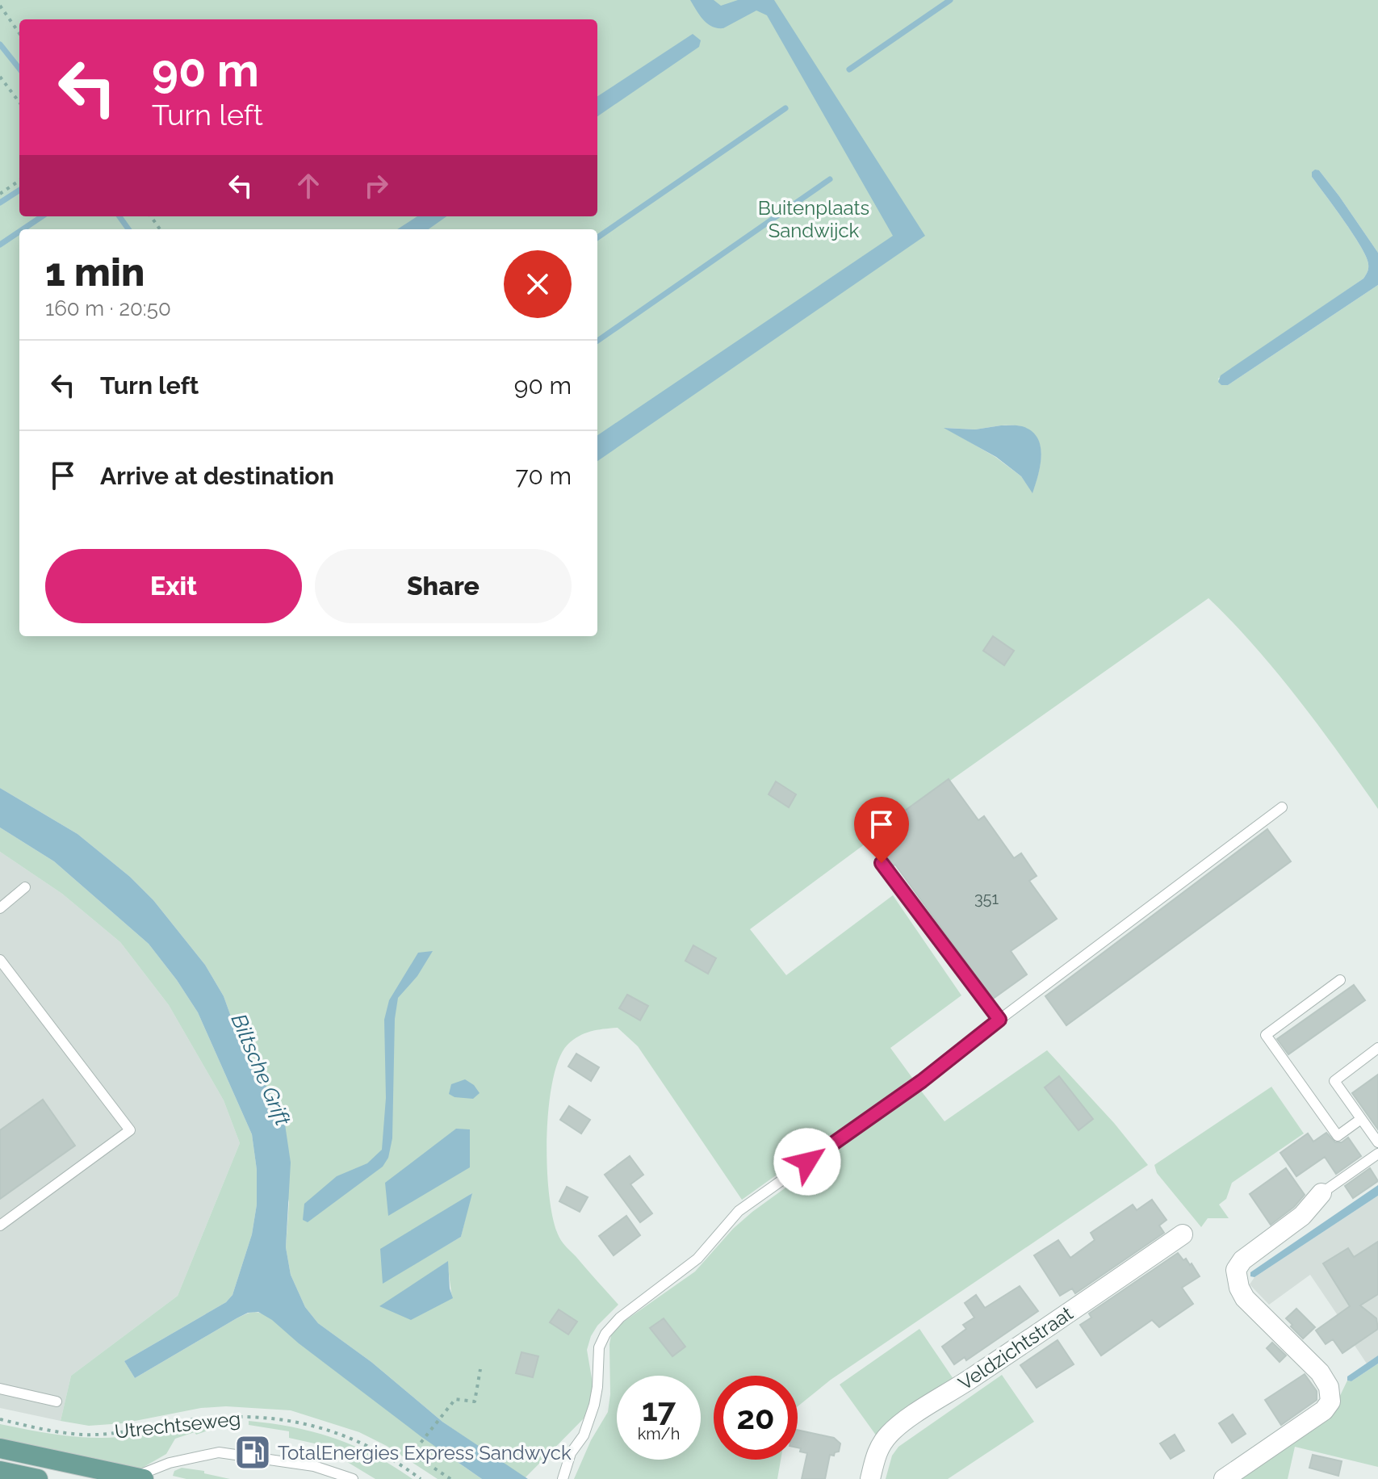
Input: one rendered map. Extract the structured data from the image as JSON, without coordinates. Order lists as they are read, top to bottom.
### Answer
{
  "streets": {
    "street": ["Veldzichtstraat"],
    "path": ["Utrechtseweg"]
  },
  "water": ["Biltsche Grift"],
  "parks": ["Buitenplaats Sandwijck"],
  "places": {
    "fuel station": ["TotalEnergies Express Sandwyck"]
  },
  "house_numbers": ["351"],
  "page": {
    "turn": ["90 m", "Turn left"],
    "heading": ["1 min", "160 m · 20:50"],
    "list": [
      {
        "name": "Turn left",
        "value": "90 m"
      },
      {
        "name": "Arrive at destination",
        "value": "70 m"
      }
    ],
    "buttons": ["Exit", "Share"],
    "speed": "17 km/h",
    "limit": "20"
  }
}
